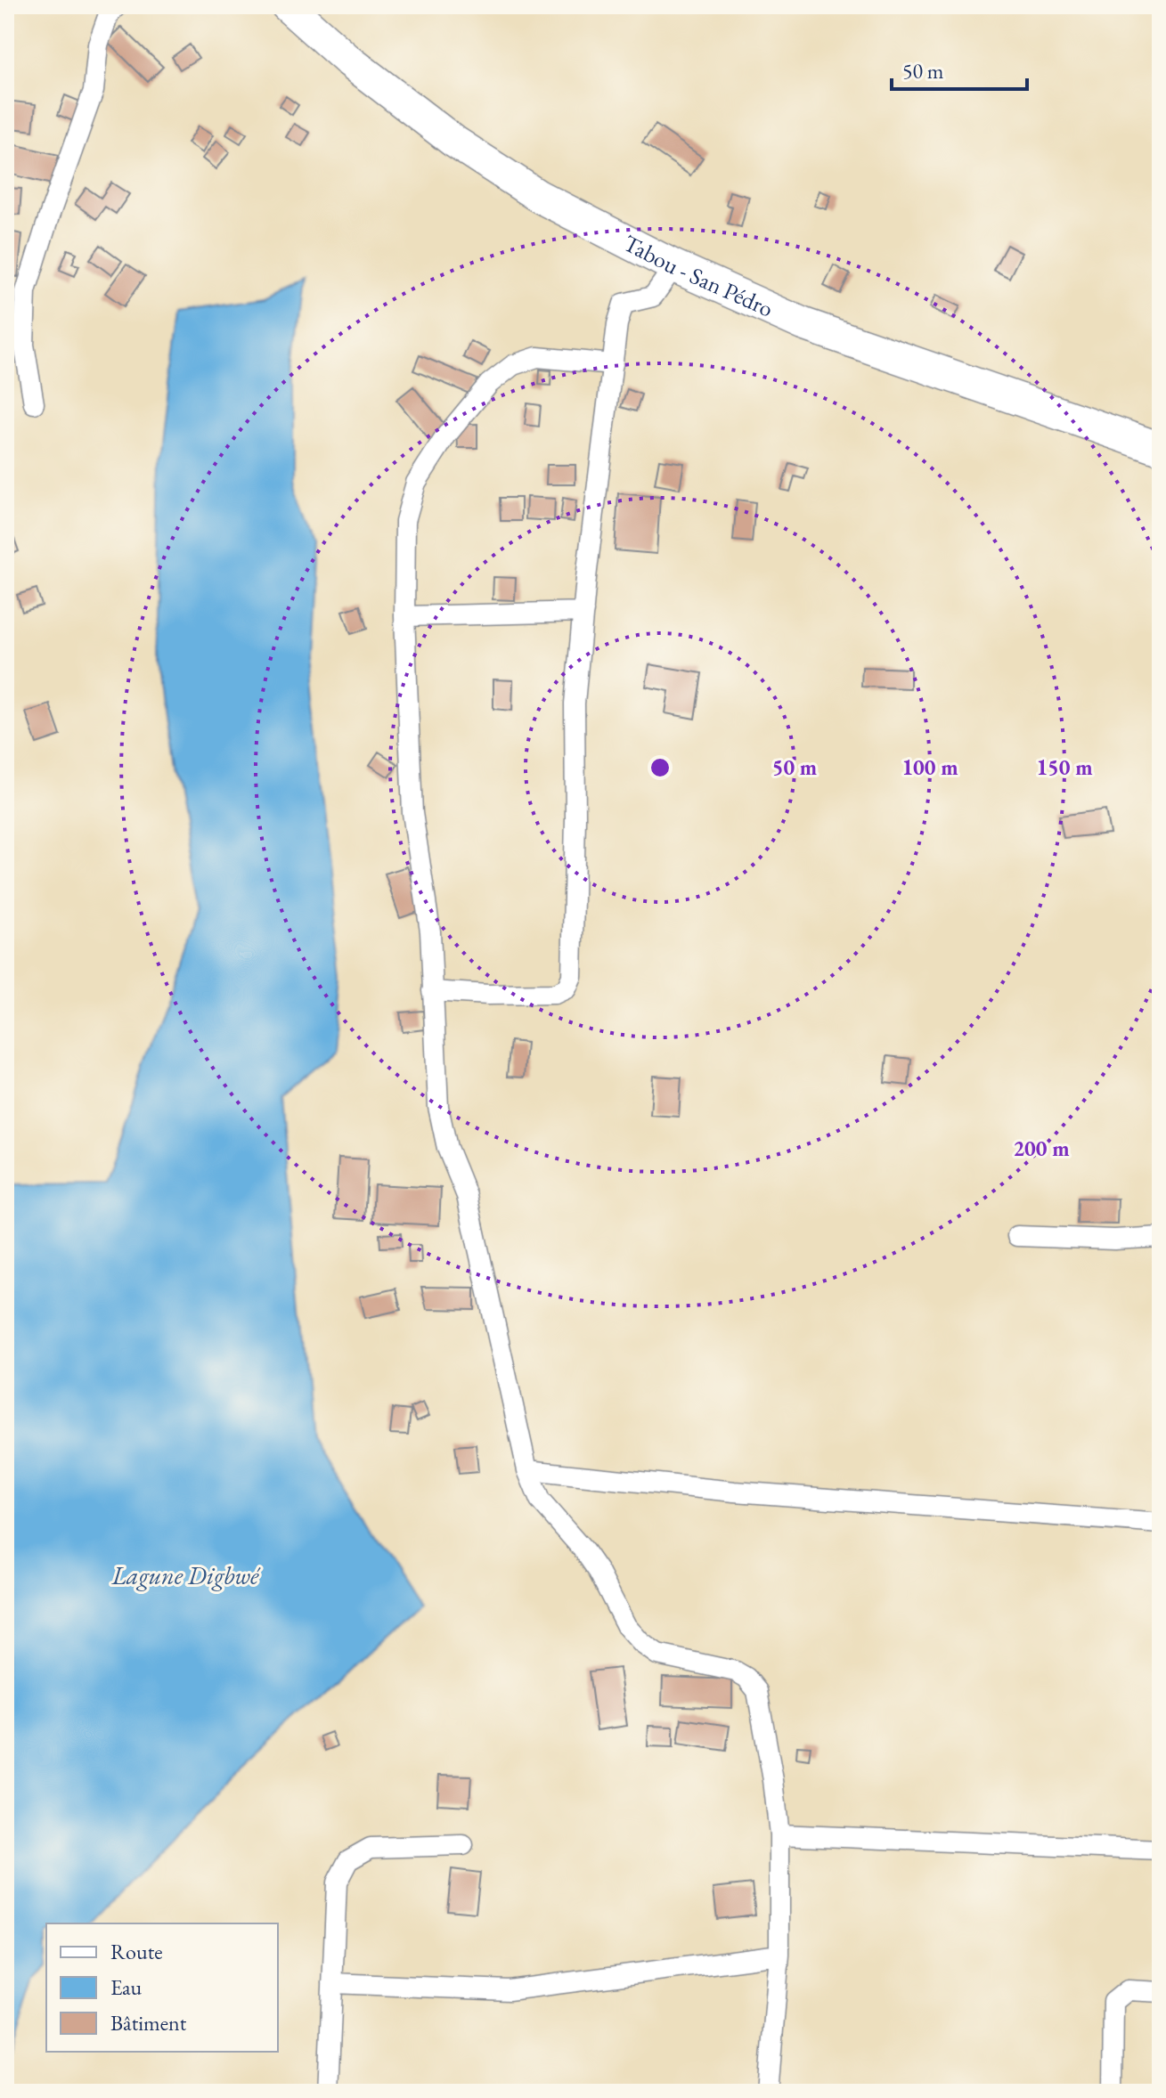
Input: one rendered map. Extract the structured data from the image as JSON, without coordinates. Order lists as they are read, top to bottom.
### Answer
{
  "streets": {
    "main road": ["Tabou - San Pédro"]
  },
  "water": ["Lagune Digbwé"],
  "legend": ["Route", "Eau", "Bâtiment"],
  "scale_bar": "50 m",
  "rings": [
    "50 m",
    "100 m",
    "150 m",
    "200 m"
  ]
}
